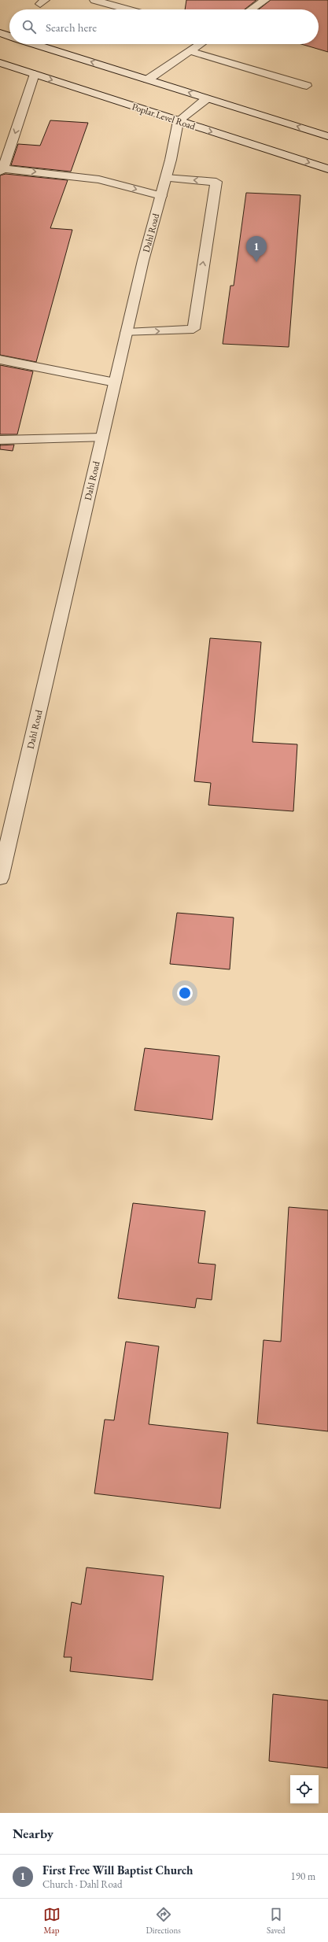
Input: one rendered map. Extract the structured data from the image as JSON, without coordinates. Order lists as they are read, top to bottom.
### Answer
{
  "streets": {
    "street": ["Poplar Level Road", "Dahl Road"]
  },
  "crossings": [
    ["Poplar Level Road", "Dahl Road"]
  ],
  "page": {
    "search": "Search here",
    "pins": "1",
    "heading": "Nearby",
    "list": [
      {
        "mark": "1",
        "name": "First Free Will Baptist Church",
        "note": "Church · Dahl Road",
        "value": "190 m"
      }
    ],
    "nav": ["Map", "Directions", "Saved"]
  }
}
